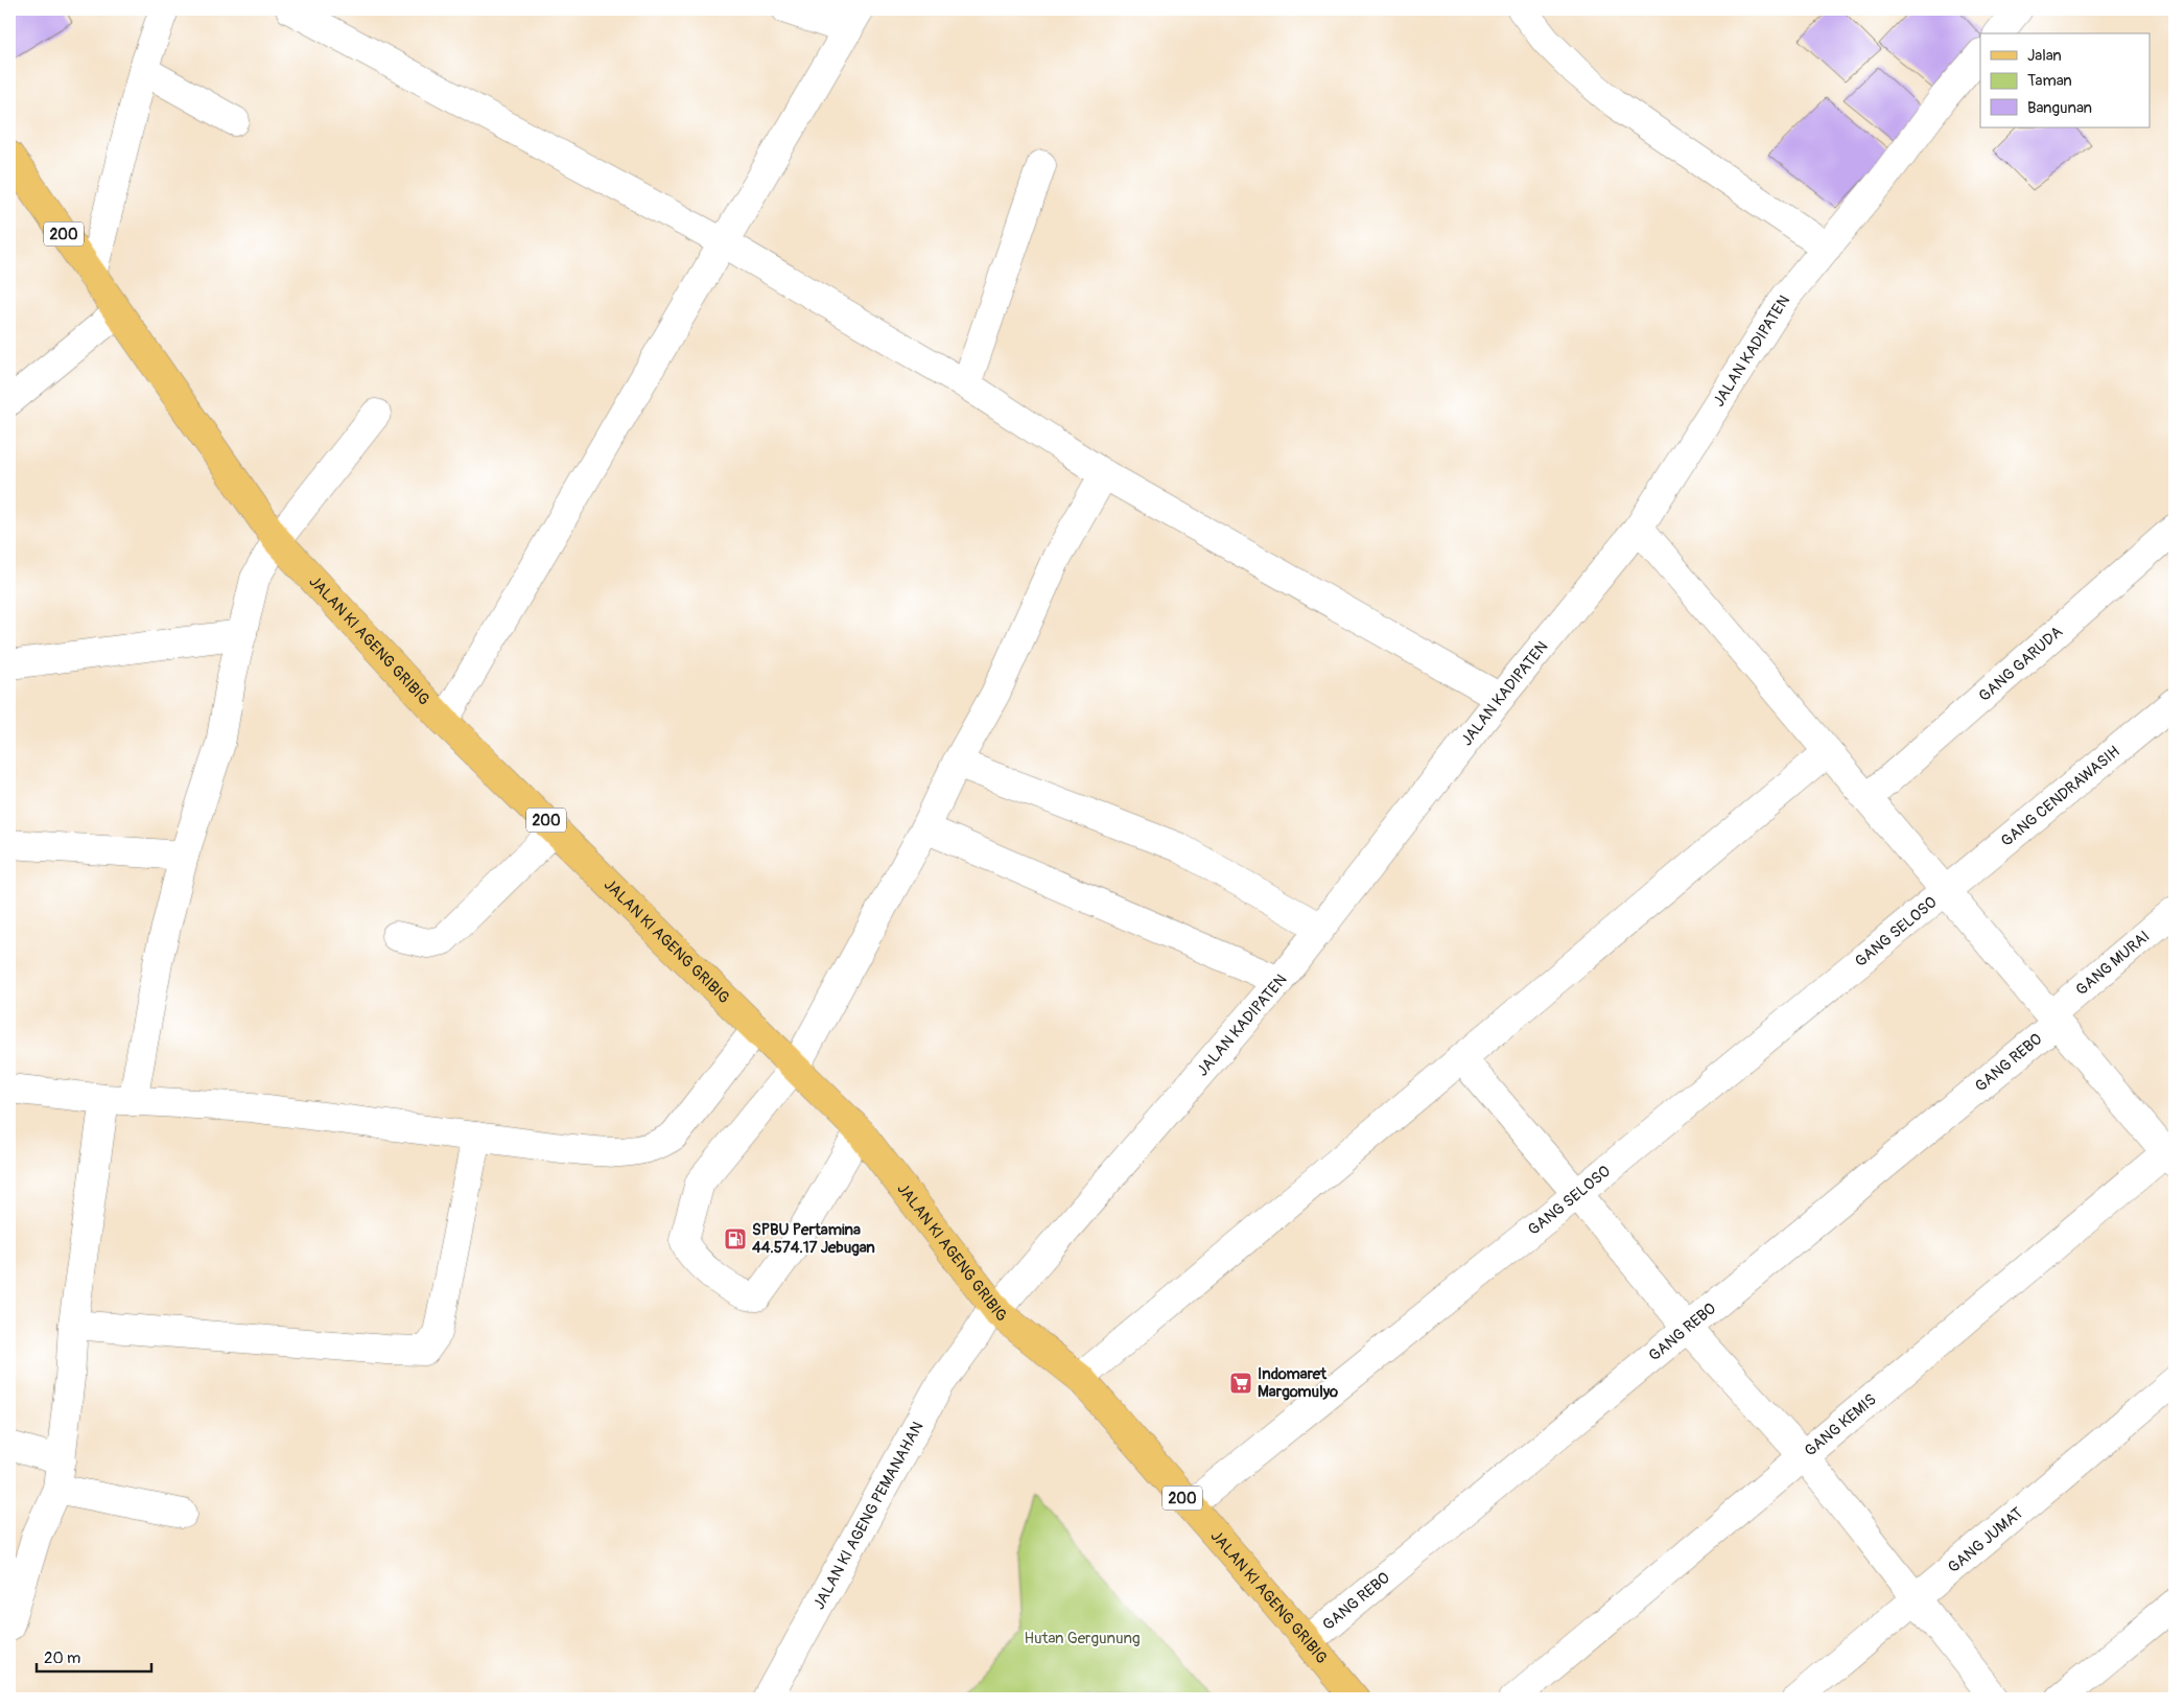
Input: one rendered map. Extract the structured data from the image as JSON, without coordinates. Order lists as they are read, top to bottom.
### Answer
{
  "streets": {
    "main road": ["200", "JALAN KI AGENG GRIBIG"],
    "street": [
      "JALAN KADIPATEN",
      "GANG GARUDA",
      "GANG CENDRAWASIH",
      "GANG SELOSO",
      "GANG MURAI",
      "GANG REBO",
      "GANG KEMIS",
      "JALAN KI AGENG PEMANAHAN",
      "GANG JUMAT"
    ]
  },
  "crossings": [
    ["JALAN KADIPATEN", "JALAN KI AGENG GRIBIG"],
    ["JALAN KADIPATEN", "JALAN KI AGENG PEMANAHAN"],
    ["JALAN KI AGENG GRIBIG", "GANG SELOSO"],
    ["JALAN KI AGENG GRIBIG", "GANG REBO"],
    ["JALAN KI AGENG GRIBIG", "JALAN KI AGENG PEMANAHAN"],
    ["GANG CENDRAWASIH", "GANG SELOSO"],
    ["GANG MURAI", "GANG REBO"]
  ],
  "parks": ["Hutan Gergunung"],
  "places": {
    "fuel station": ["SPBU Pertamina 44.574.17 Jebugan"],
    "supermarket": ["Indomaret Margomulyo"]
  },
  "legend": ["Jalan", "Taman", "Bangunan"],
  "scale_bar": "20 m"
}
